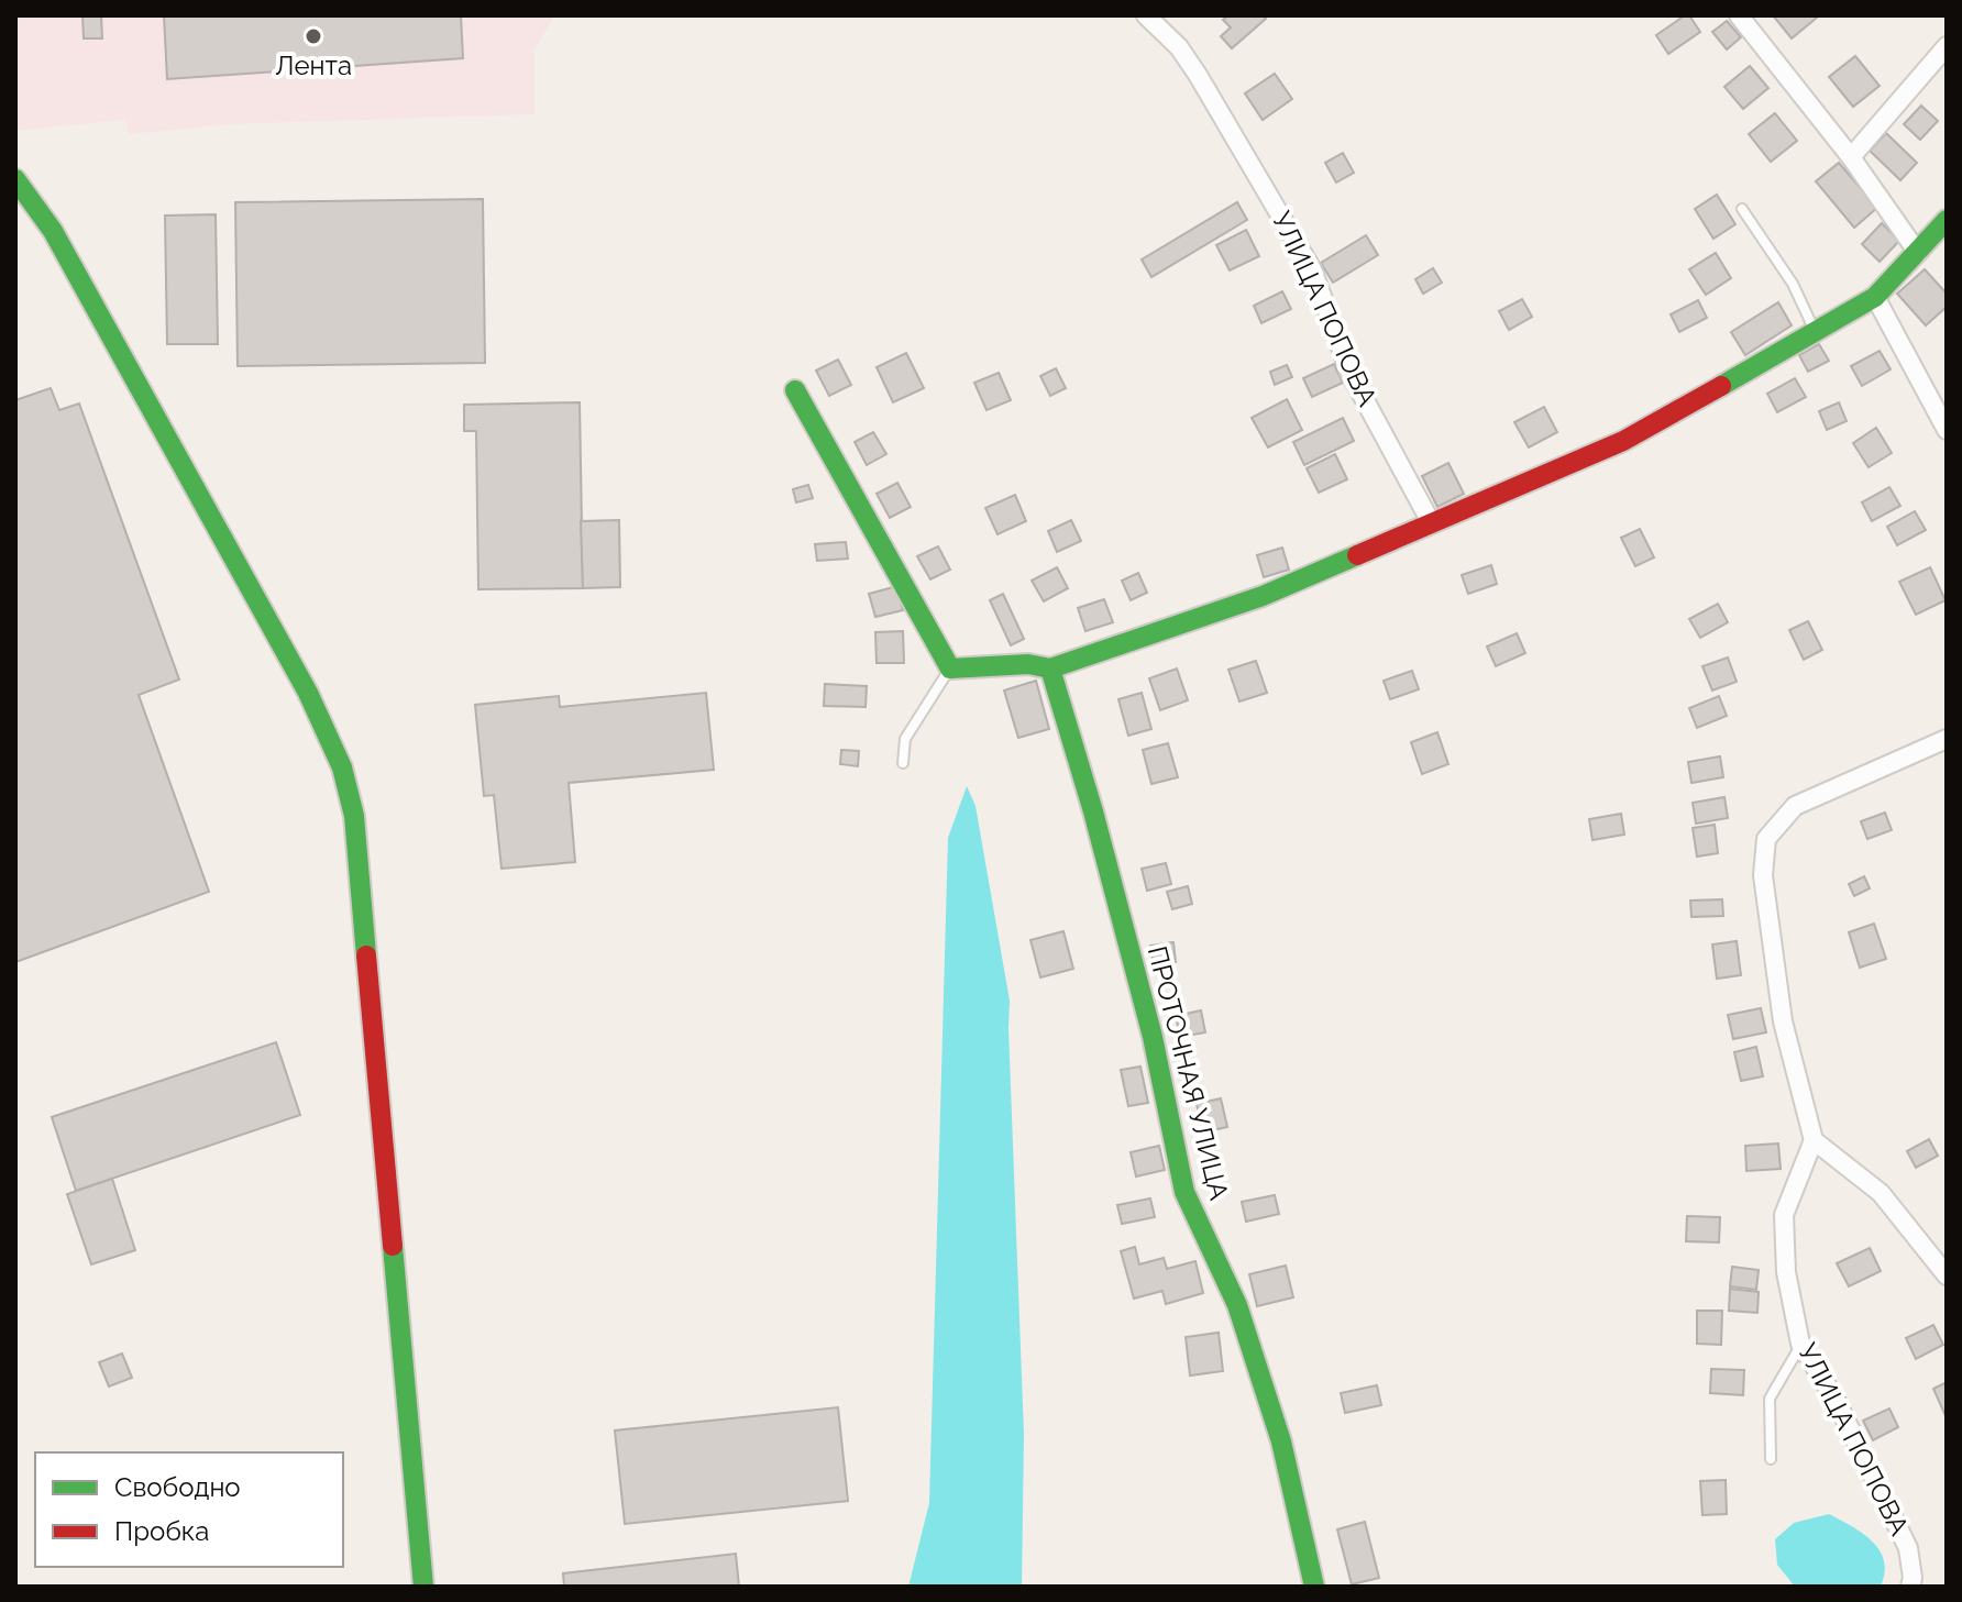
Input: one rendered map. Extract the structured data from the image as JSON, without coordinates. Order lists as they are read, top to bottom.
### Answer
{
  "streets": {
    "street": ["УЛИЦА ПОПОВА", "ПРОТОЧНАЯ УЛИЦА"]
  },
  "places": ["Лента"],
  "legend": ["Свободно", "Пробка"]
}
